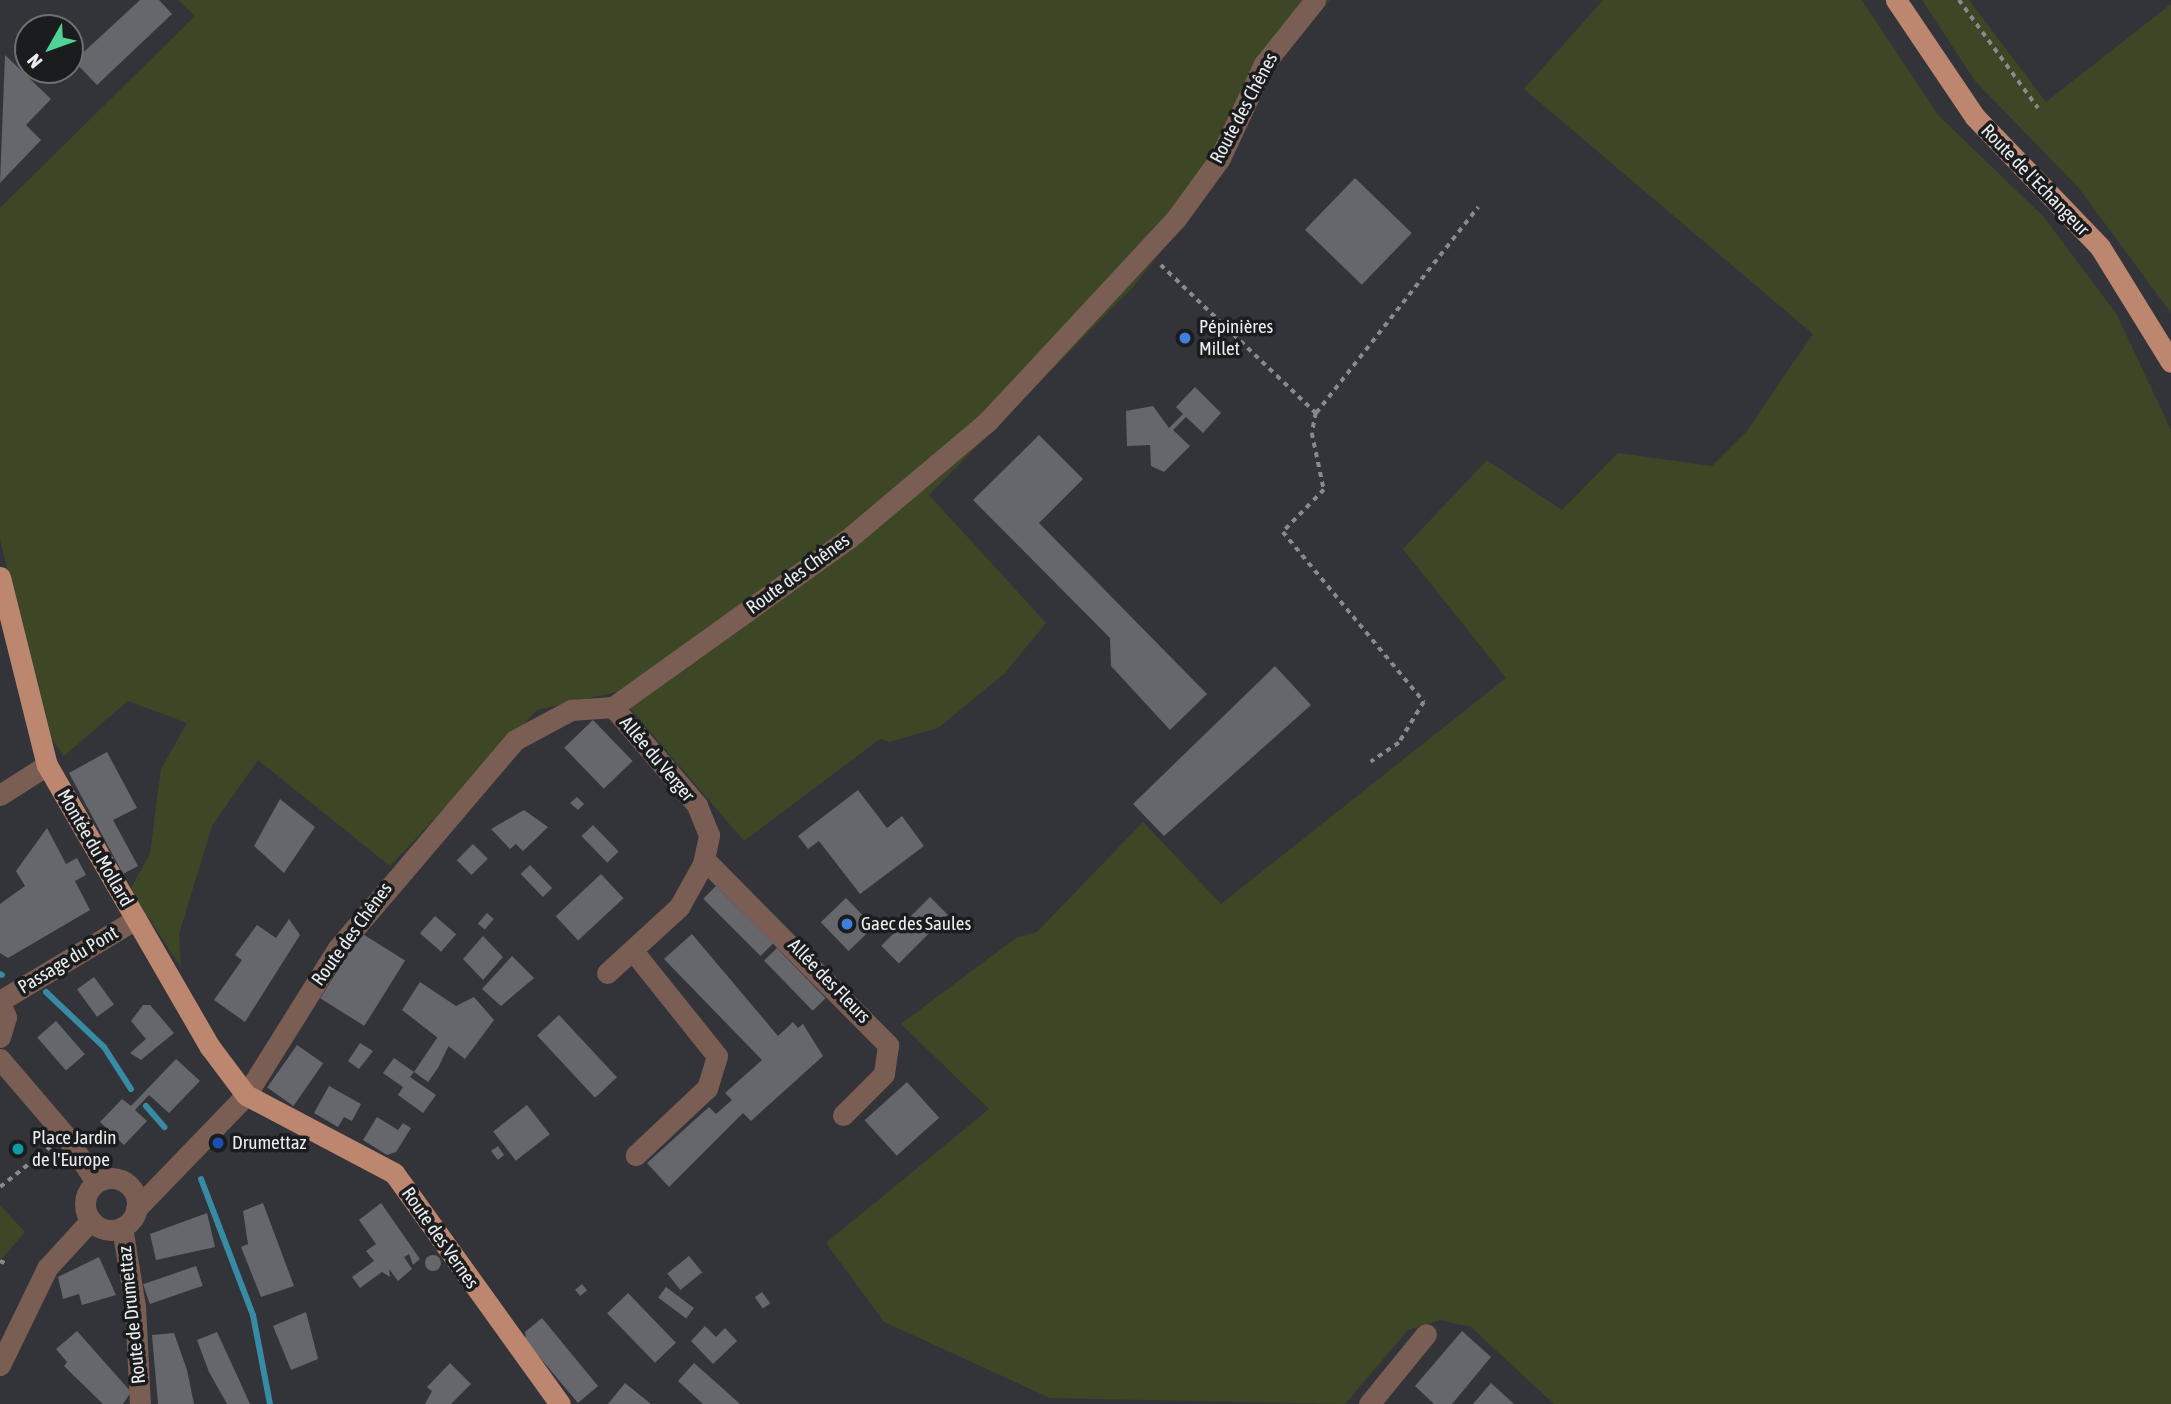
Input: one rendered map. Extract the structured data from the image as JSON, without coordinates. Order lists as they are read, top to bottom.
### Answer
{
  "streets": {
    "main road": ["Route de l'Echangeur", "Montée du Mollard", "Route des Vernes"],
    "street": [
      "Route des Chênes",
      "Allée du Verger",
      "Passage du Pont",
      "Allée des Fleurs",
      "Route de Drumettaz"
    ]
  },
  "crossings": [
    ["Route des Chênes", "Allée du Verger"],
    ["Route des Chênes", "Montée du Mollard"],
    ["Route des Chênes", "Route des Vernes"],
    ["Route des Chênes", "Route de Drumettaz"],
    ["Allée du Verger", "Allée des Fleurs"],
    ["Montée du Mollard", "Passage du Pont"],
    ["Montée du Mollard", "Route des Vernes"]
  ],
  "places": [
    "Pépinières Millet",
    "Gaec des Saules",
    "Drumettaz",
    "Place Jardin de l'Europe"
  ],
  "north": "bottom left"
}
